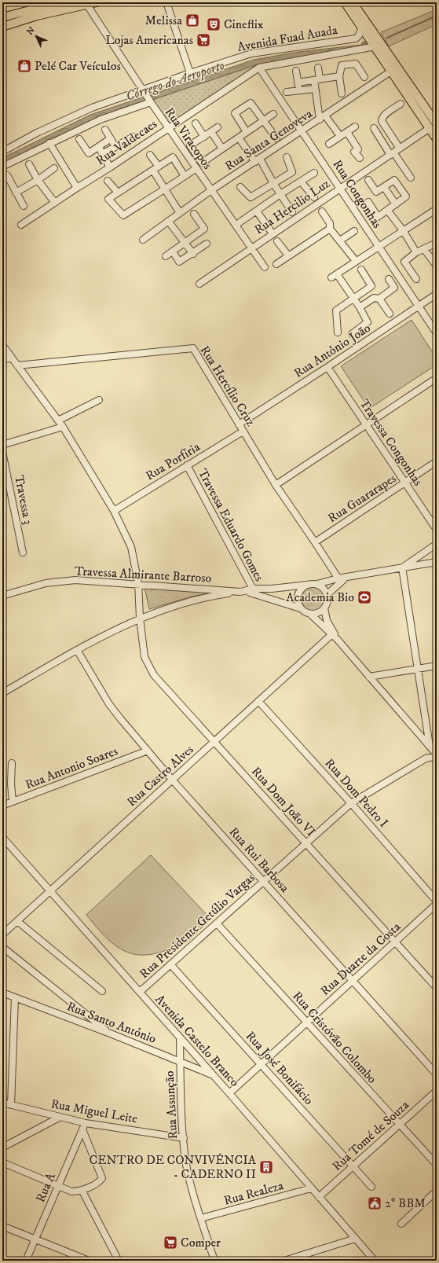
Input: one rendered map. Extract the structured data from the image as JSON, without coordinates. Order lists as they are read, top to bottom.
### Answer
{
  "streets": {
    "street": [
      "Avenida Fuad Auada",
      "Rua Viracopos",
      "Rua Santa Genoveva",
      "Rua Valdecaes",
      "Rua Congonhas",
      "Rua Hercilio Luz",
      "Rua Antônio João",
      "Rua Hercílio Cruz",
      "Travessa Congonhas",
      "Rua Porfíria",
      "Rua Guararapes",
      "Travessa 3",
      "Travessa Eduardo Gomes",
      "Travessa Almirante Barroso",
      "Rua Antonio Soares",
      "Rua Castro Alves",
      "Rua Dom Pedro I",
      "Rua Dom João VI",
      "Rua Rui Barbosa",
      "Rua Presidente Getúlio Vargas",
      "Rua Duarte da Costa",
      "Rua Santo Antônio",
      "Rua Cristóvão Colombo",
      "Avenida Castelo Branco",
      "Rua José Bonifácio",
      "Rua Assunção",
      "Rua Miguel Leite",
      "Rua Tomé de Souza",
      "Rua A",
      "Rua Realeza"
    ]
  },
  "crossings": [
    ["Avenida Fuad Auada", "Rua Viracopos"],
    ["Avenida Fuad Auada", "Rua Valdecaes"],
    ["Avenida Fuad Auada", "Rua Congonhas"],
    ["Rua Viracopos", "Rua Santa Genoveva"],
    ["Rua Viracopos", "Rua Valdecaes"],
    ["Rua Viracopos", "Rua Hercilio Luz"],
    ["Rua Santa Genoveva", "Rua Congonhas"],
    ["Rua Valdecaes", "Rua Congonhas"],
    ["Rua Congonhas", "Rua Hercilio Luz"],
    ["Rua Congonhas", "Rua Antônio João"],
    ["Rua Antônio João", "Rua Hercílio Cruz"],
    ["Rua Antônio João", "Travessa Congonhas"],
    ["Rua Hercílio Cruz", "Rua Porfíria"],
    ["Rua Hercílio Cruz", "Rua Guararapes"],
    ["Rua Hercílio Cruz", "Rua Dom João VI"],
    ["Travessa Congonhas", "Rua Guararapes"],
    ["Rua Porfíria", "Travessa Eduardo Gomes"],
    ["Rua Porfíria", "Rua Dom João VI"],
    ["Travessa Eduardo Gomes", "Travessa Almirante Barroso"],
    ["Travessa Almirante Barroso", "Rua Dom João VI"],
    ["Rua Antonio Soares", "Rua Rui Barbosa"],
    ["Rua Castro Alves", "Rua Dom Pedro I"],
    ["Rua Castro Alves", "Rua Dom João VI"],
    ["Rua Castro Alves", "Rua Rui Barbosa"],
    ["Rua Castro Alves", "Avenida Castelo Branco"],
    ["Rua Dom Pedro I", "Rua Presidente Getúlio Vargas"],
    ["Rua Dom João VI", "Rua Presidente Getúlio Vargas"],
    ["Rua Dom João VI", "Rua Duarte da Costa"],
    ["Rua Rui Barbosa", "Rua Presidente Getúlio Vargas"],
    ["Rua Rui Barbosa", "Rua Duarte da Costa"],
    ["Rua Presidente Getúlio Vargas", "Rua Cristóvão Colombo"],
    ["Rua Presidente Getúlio Vargas", "Avenida Castelo Branco"],
    ["Rua Presidente Getúlio Vargas", "Rua José Bonifácio"],
    ["Rua Duarte da Costa", "Rua Cristóvão Colombo"],
    ["Rua Duarte da Costa", "Avenida Castelo Branco"],
    ["Rua Duarte da Costa", "Rua José Bonifácio"],
    ["Rua Santo Antônio", "Avenida Castelo Branco"],
    ["Rua Santo Antônio", "Rua Assunção"],
    ["Rua Cristóvão Colombo", "Rua Tomé de Souza"],
    ["Avenida Castelo Branco", "Rua Assunção"],
    ["Avenida Castelo Branco", "Rua Tomé de Souza"],
    ["Avenida Castelo Branco", "Rua Realeza"],
    ["Rua José Bonifácio", "Rua Tomé de Souza"],
    ["Rua Assunção", "Rua Miguel Leite"],
    ["Rua Assunção", "Rua Realeza"],
    ["Rua Miguel Leite", "Rua A"]
  ],
  "water": ["Córrego do Aeroporto"],
  "places": {
    "shop": ["Melissa", "Pelé Car Veículos"],
    "theatre": ["Cineflix"],
    "supermarket": ["Lojas Americanas", "Comper"],
    "sports": ["Academia Bio"],
    "building": ["CENTRO DE CONVIVÊNCIA - CADERNO II"],
    "public building": ["2º BBM"]
  },
  "north": "top left"
}
